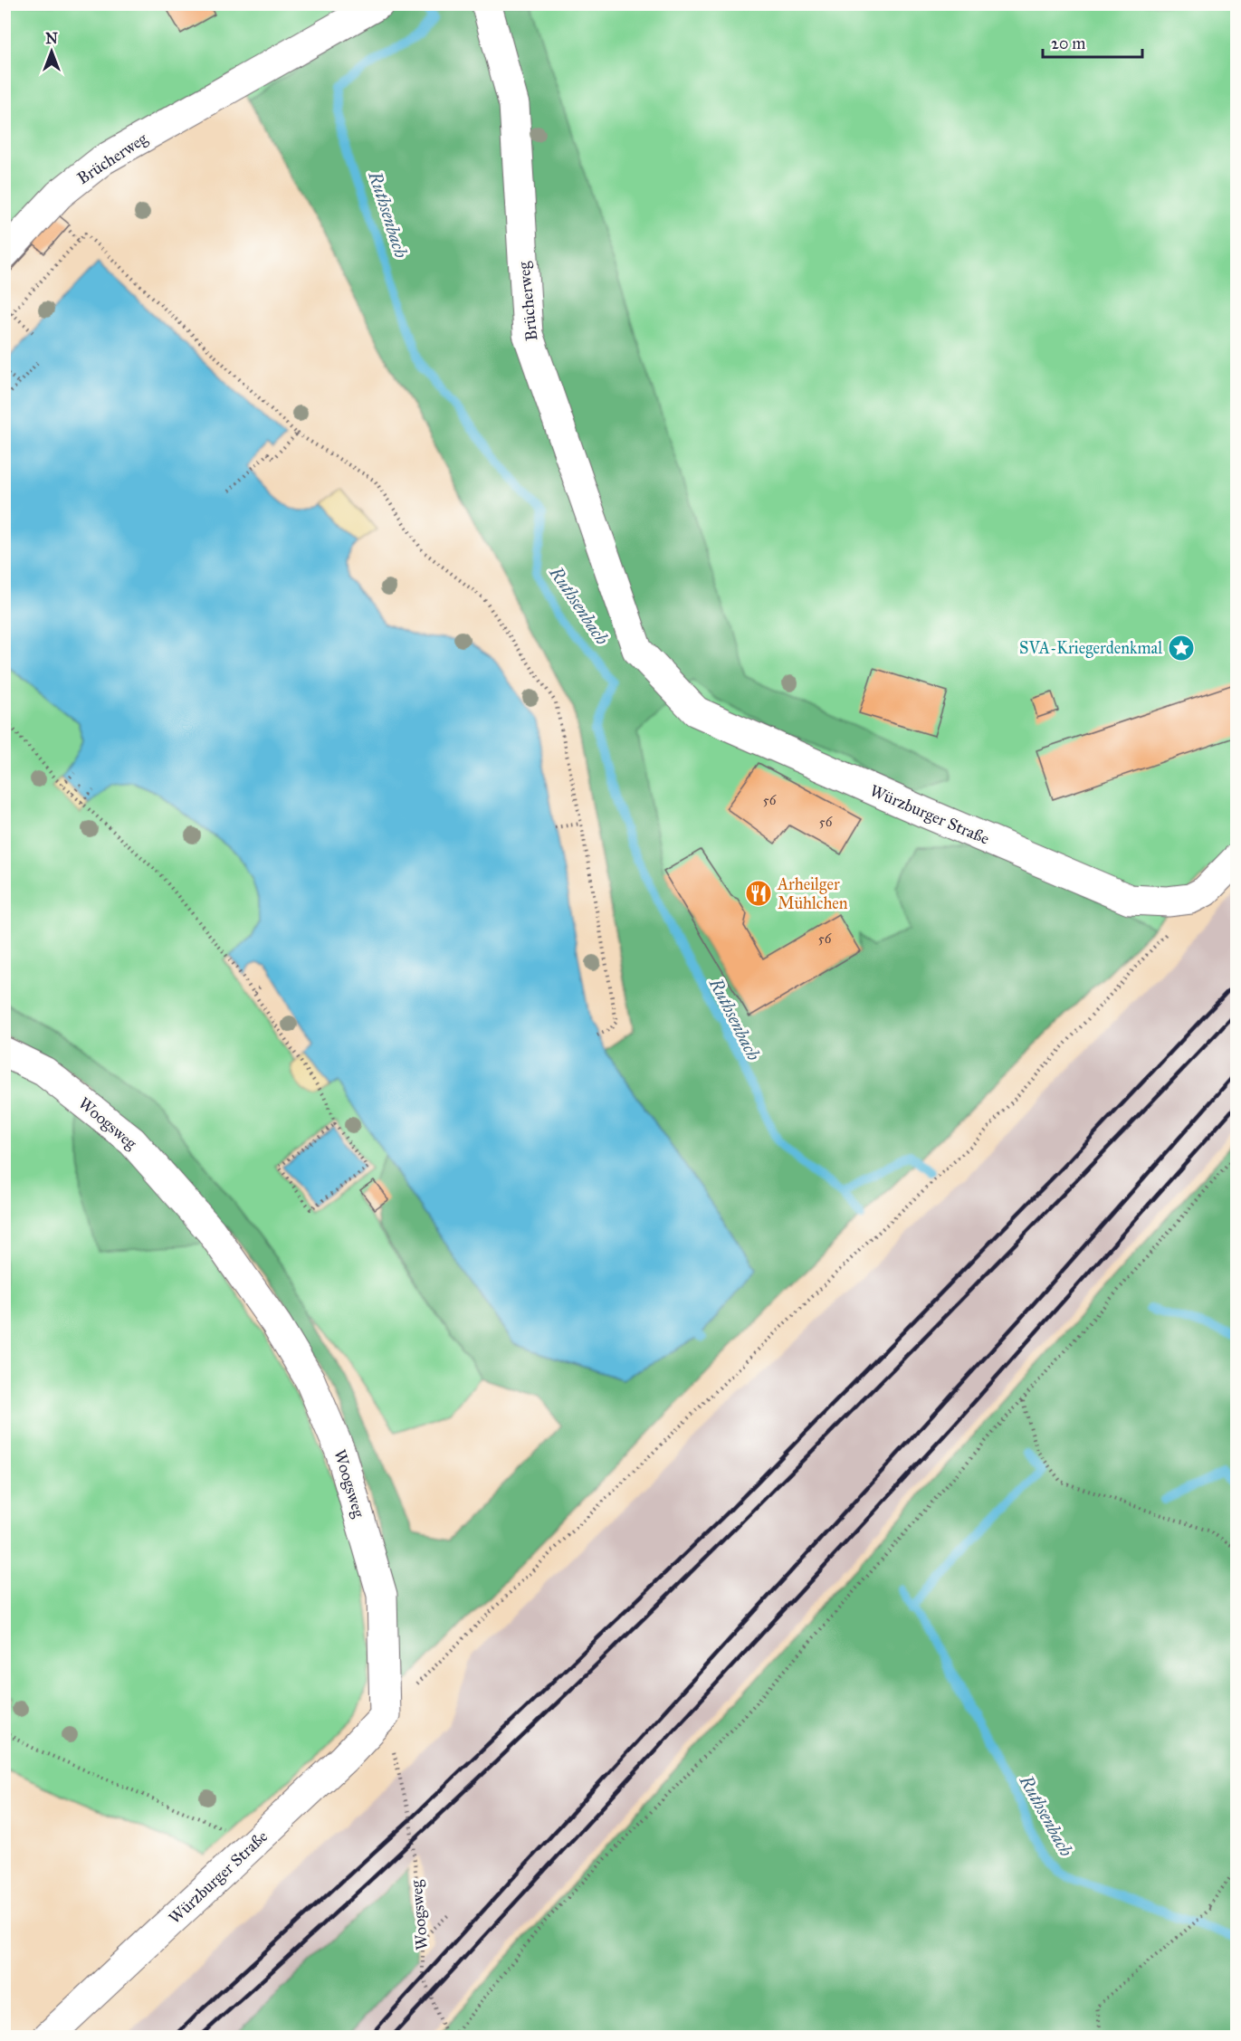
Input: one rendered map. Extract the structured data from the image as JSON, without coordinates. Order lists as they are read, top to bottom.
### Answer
{
  "streets": {
    "street": ["Brücherweg", "Würzburger Straße", "Woogsweg"]
  },
  "crossings": [
    ["Brücherweg", "Würzburger Straße"],
    ["Würzburger Straße", "Woogsweg"]
  ],
  "water": ["Ruthsenbach"],
  "places": {
    "place": ["SVA-Kriegerdenkmal"],
    "restaurant": ["Arheilger Mühlchen"]
  },
  "house_numbers": ["56", "56", "56"],
  "scale_bar": "20 m",
  "north": "top"
}
